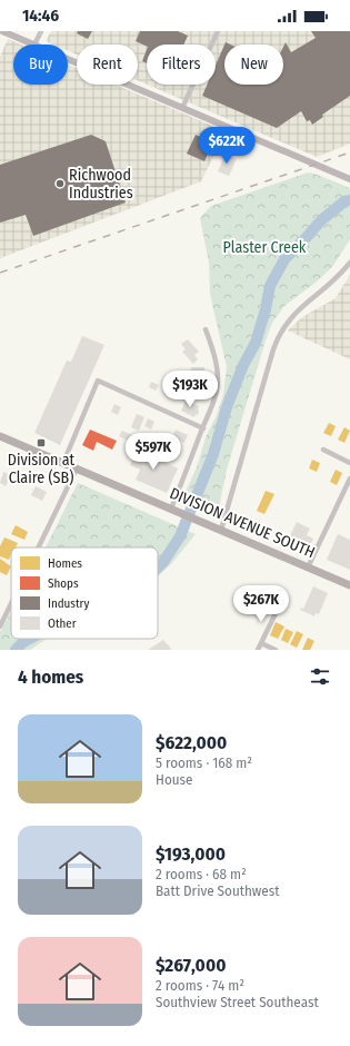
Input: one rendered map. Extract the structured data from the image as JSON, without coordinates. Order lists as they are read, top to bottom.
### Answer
{
  "streets": {
    "main road": ["DIVISION AVENUE SOUTH"]
  },
  "parks": ["Plaster Creek"],
  "places": {
    "other": ["Richwood Industries"],
    "transit": ["Division at Claire (SB)"]
  },
  "legend": [
    "Homes",
    "Shops",
    "Industry",
    "Other"
  ],
  "page": {
    "status": "14:46",
    "chip": [
      "Buy",
      "Rent",
      "Filters",
      "New"
    ],
    "price": [
      "$622K",
      "$193K",
      "$597K",
      "$267K"
    ],
    "heading": "4 homes",
    "list": [
      {
        "name": "$622,000",
        "note": "5 rooms · 168 m² · House"
      },
      {
        "name": "$193,000",
        "note": "2 rooms · 68 m² · Batt Drive Southwest"
      },
      {
        "name": "$267,000",
        "note": "2 rooms · 74 m² · Southview Street Southeast"
      }
    ]
  }
}
